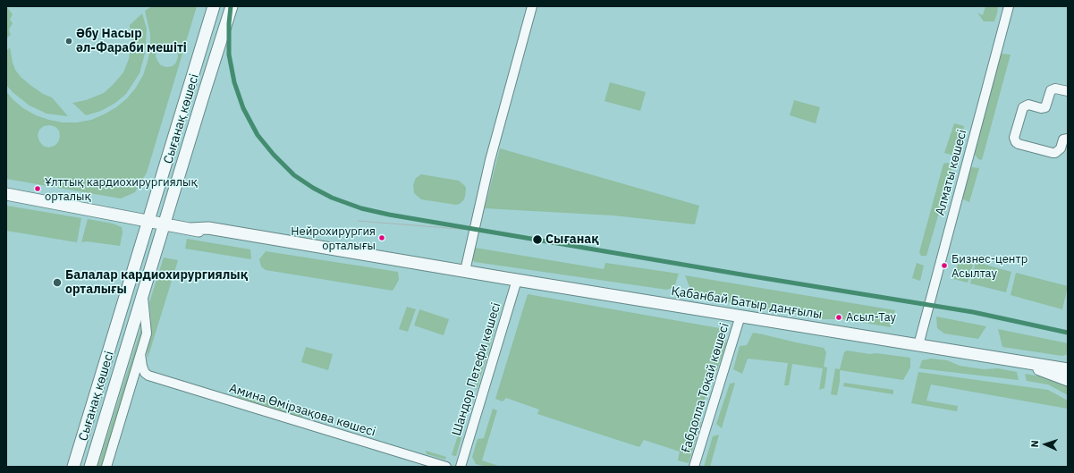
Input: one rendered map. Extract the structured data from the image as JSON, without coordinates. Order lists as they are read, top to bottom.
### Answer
{
  "streets": {
    "main road": ["Сығанақ көшесі", "Қабанбай Батыр даңғылы"],
    "street": [
      "Алматы көшесі",
      "Шандор Петефи көшесі",
      "Ғабдолла Тоқай көшесі",
      "Амина Өмірзақова көшесі"
    ]
  },
  "crossings": [
    ["Сығанақ көшесі", "Қабанбай Батыр даңғылы"],
    ["Алматы көшесі", "Қабанбай Батыр даңғылы"],
    ["Қабанбай Батыр даңғылы", "Шандор Петефи көшесі"],
    ["Қабанбай Батыр даңғылы", "Ғабдолла Тоқай көшесі"]
  ],
  "places": [
    "Әбу Насыр әл-Фараби мешіті",
    "Ұлттық кардиохирургиялық орталық",
    "Нейрохирургия орталығы",
    "Сығанақ",
    "Бизнес-центр Асылтау",
    "Балалар кардиохирургиялық орталығы",
    "Асыл-Тау"
  ],
  "north": "left"
}
